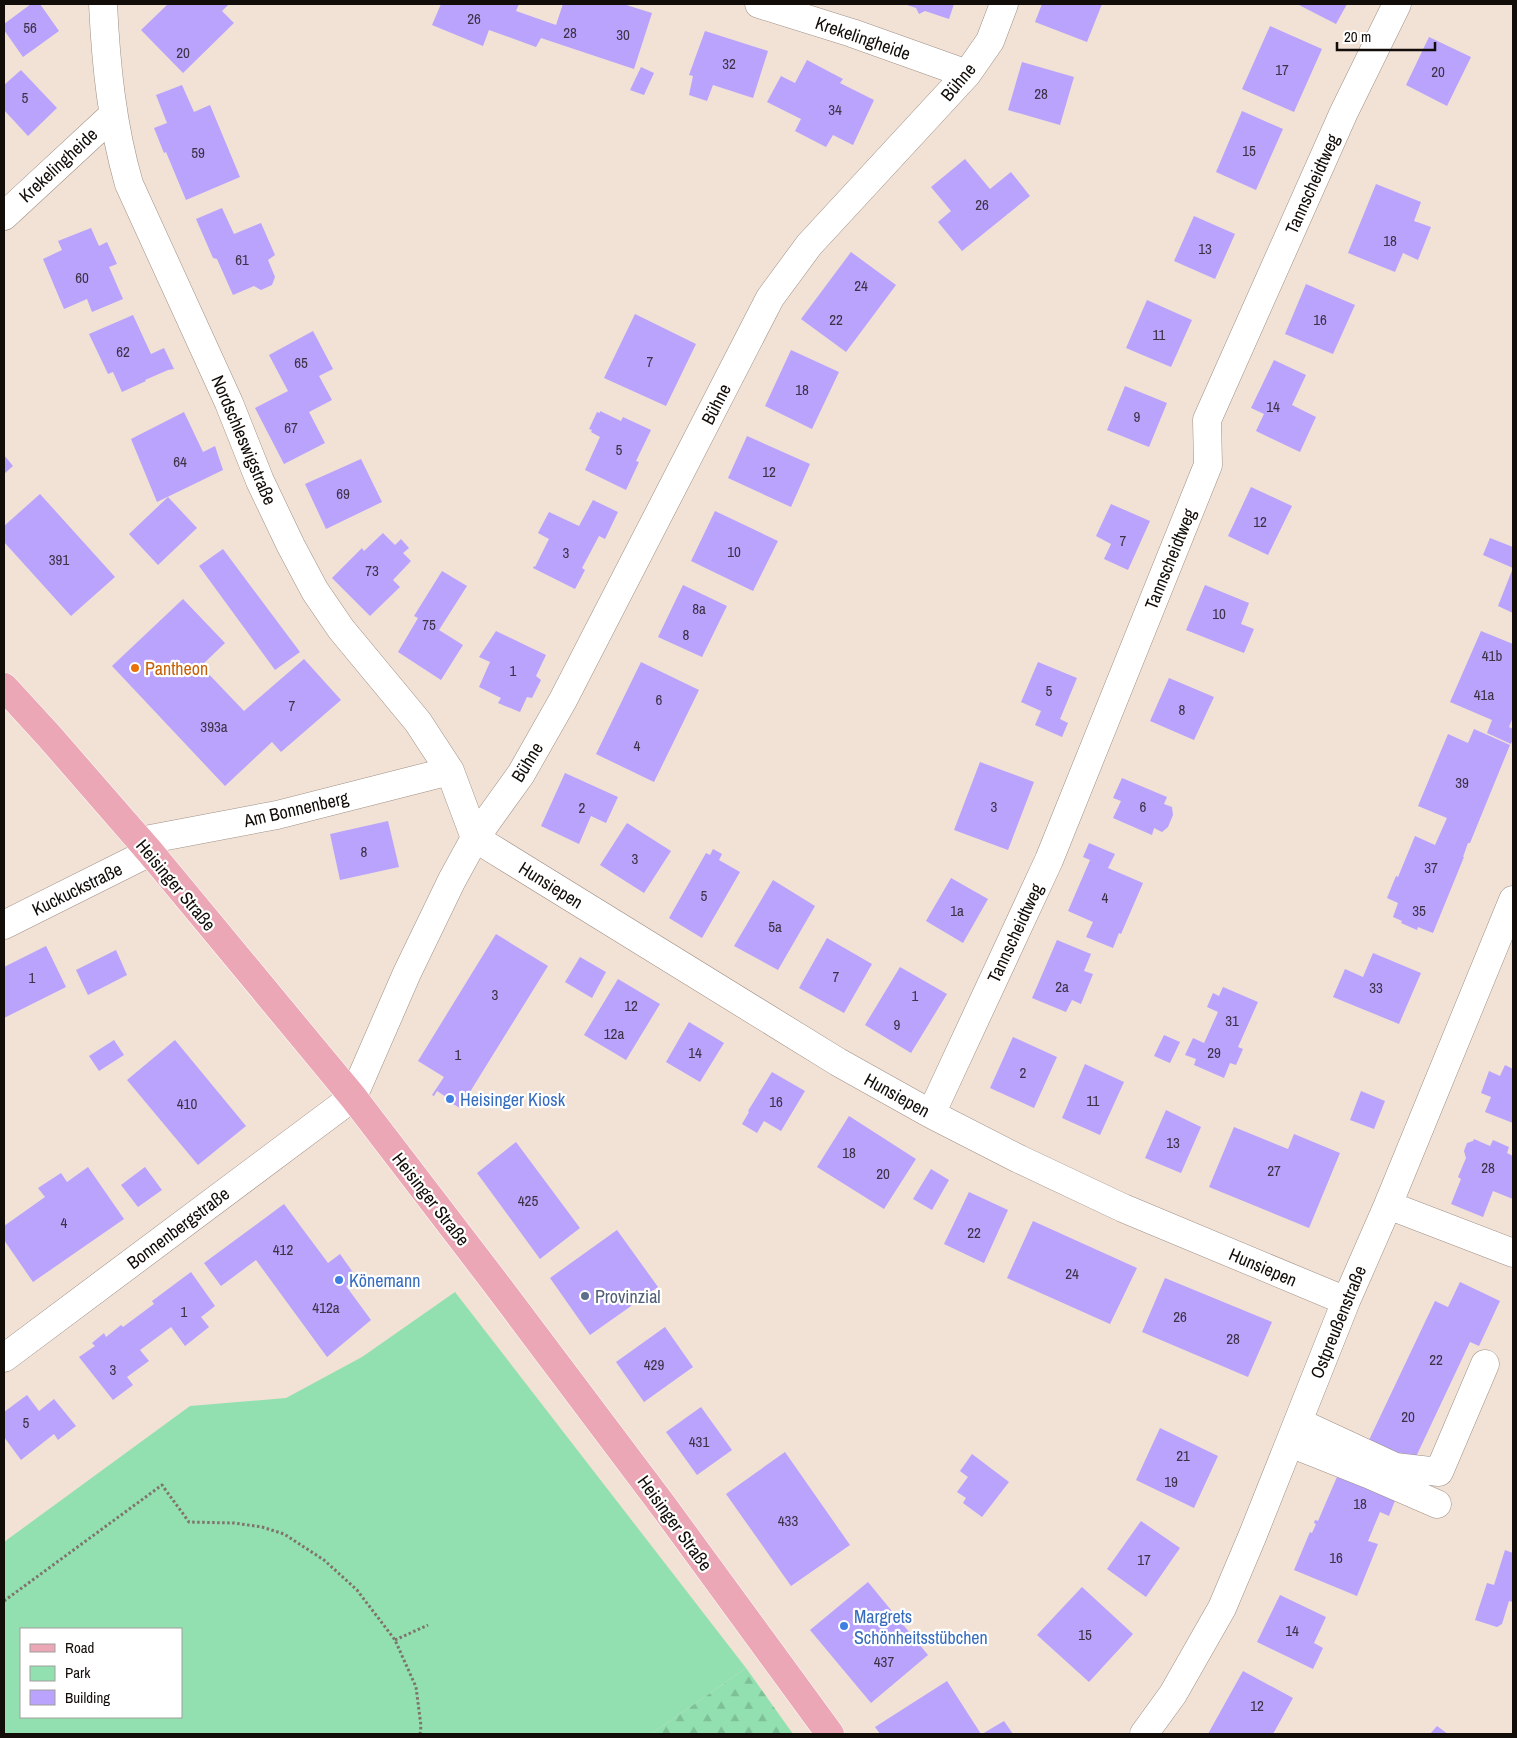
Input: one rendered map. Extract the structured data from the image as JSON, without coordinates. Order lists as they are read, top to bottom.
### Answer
{
  "streets": {
    "main road": ["Heisinger Straße"],
    "street": [
      "Krekelingheide",
      "Bühne",
      "Tannscheidtweg",
      "Nordschleswigstraße",
      "Am Bonnenberg",
      "Hunsiepen",
      "Kuckuckstraße",
      "Bonnenbergstraße",
      "Ostpreußenstraße"
    ]
  },
  "crossings": [
    ["Krekelingheide", "Bühne"],
    ["Krekelingheide", "Nordschleswigstraße"],
    ["Bühne", "Nordschleswigstraße"],
    ["Bühne", "Hunsiepen"],
    ["Tannscheidtweg", "Hunsiepen"],
    ["Nordschleswigstraße", "Am Bonnenberg"],
    ["Nordschleswigstraße", "Hunsiepen"],
    ["Am Bonnenberg", "Heisinger Straße"],
    ["Am Bonnenberg", "Kuckuckstraße"],
    ["Heisinger Straße", "Kuckuckstraße"],
    ["Heisinger Straße", "Bonnenbergstraße"],
    ["Hunsiepen", "Ostpreußenstraße"]
  ],
  "places": [
    "Pantheon",
    "Heisinger Kiosk",
    "Könemann",
    "Provinzial",
    "Margrets Schönheitsstübchen"
  ],
  "house_numbers": [
    "26",
    "56",
    "28",
    "30",
    "20",
    "32",
    "17",
    "20",
    "28",
    "5",
    "34",
    "15",
    "59",
    "26",
    "18",
    "13",
    "61",
    "60",
    "24",
    "22",
    "16",
    "11",
    "62",
    "7",
    "65",
    "18",
    "14",
    "9",
    "67",
    "5",
    "64",
    "12",
    "69",
    "12",
    "7",
    "10",
    "3",
    "391",
    "73",
    "8a",
    "10",
    "75",
    "8",
    "41b",
    "1",
    "5",
    "41a",
    "6",
    "7",
    "8",
    "393a",
    "4",
    "39",
    "3",
    "6",
    "2",
    "8",
    "3",
    "37",
    "5",
    "4",
    "1a",
    "35",
    "5a",
    "7",
    "1",
    "2a",
    "33",
    "3",
    "1",
    "12",
    "31",
    "9",
    "12a",
    "14",
    "29",
    "1",
    "2",
    "11",
    "16",
    "410",
    "13",
    "18",
    "28",
    "27",
    "20",
    "425",
    "4",
    "22",
    "412",
    "24",
    "412a",
    "1",
    "26",
    "28",
    "22",
    "429",
    "3",
    "20",
    "5",
    "431",
    "21",
    "19",
    "18",
    "433",
    "16",
    "17",
    "14",
    "15",
    "437",
    "12"
  ],
  "legend": ["Road", "Park", "Building"],
  "scale_bar": "20 m"
}
